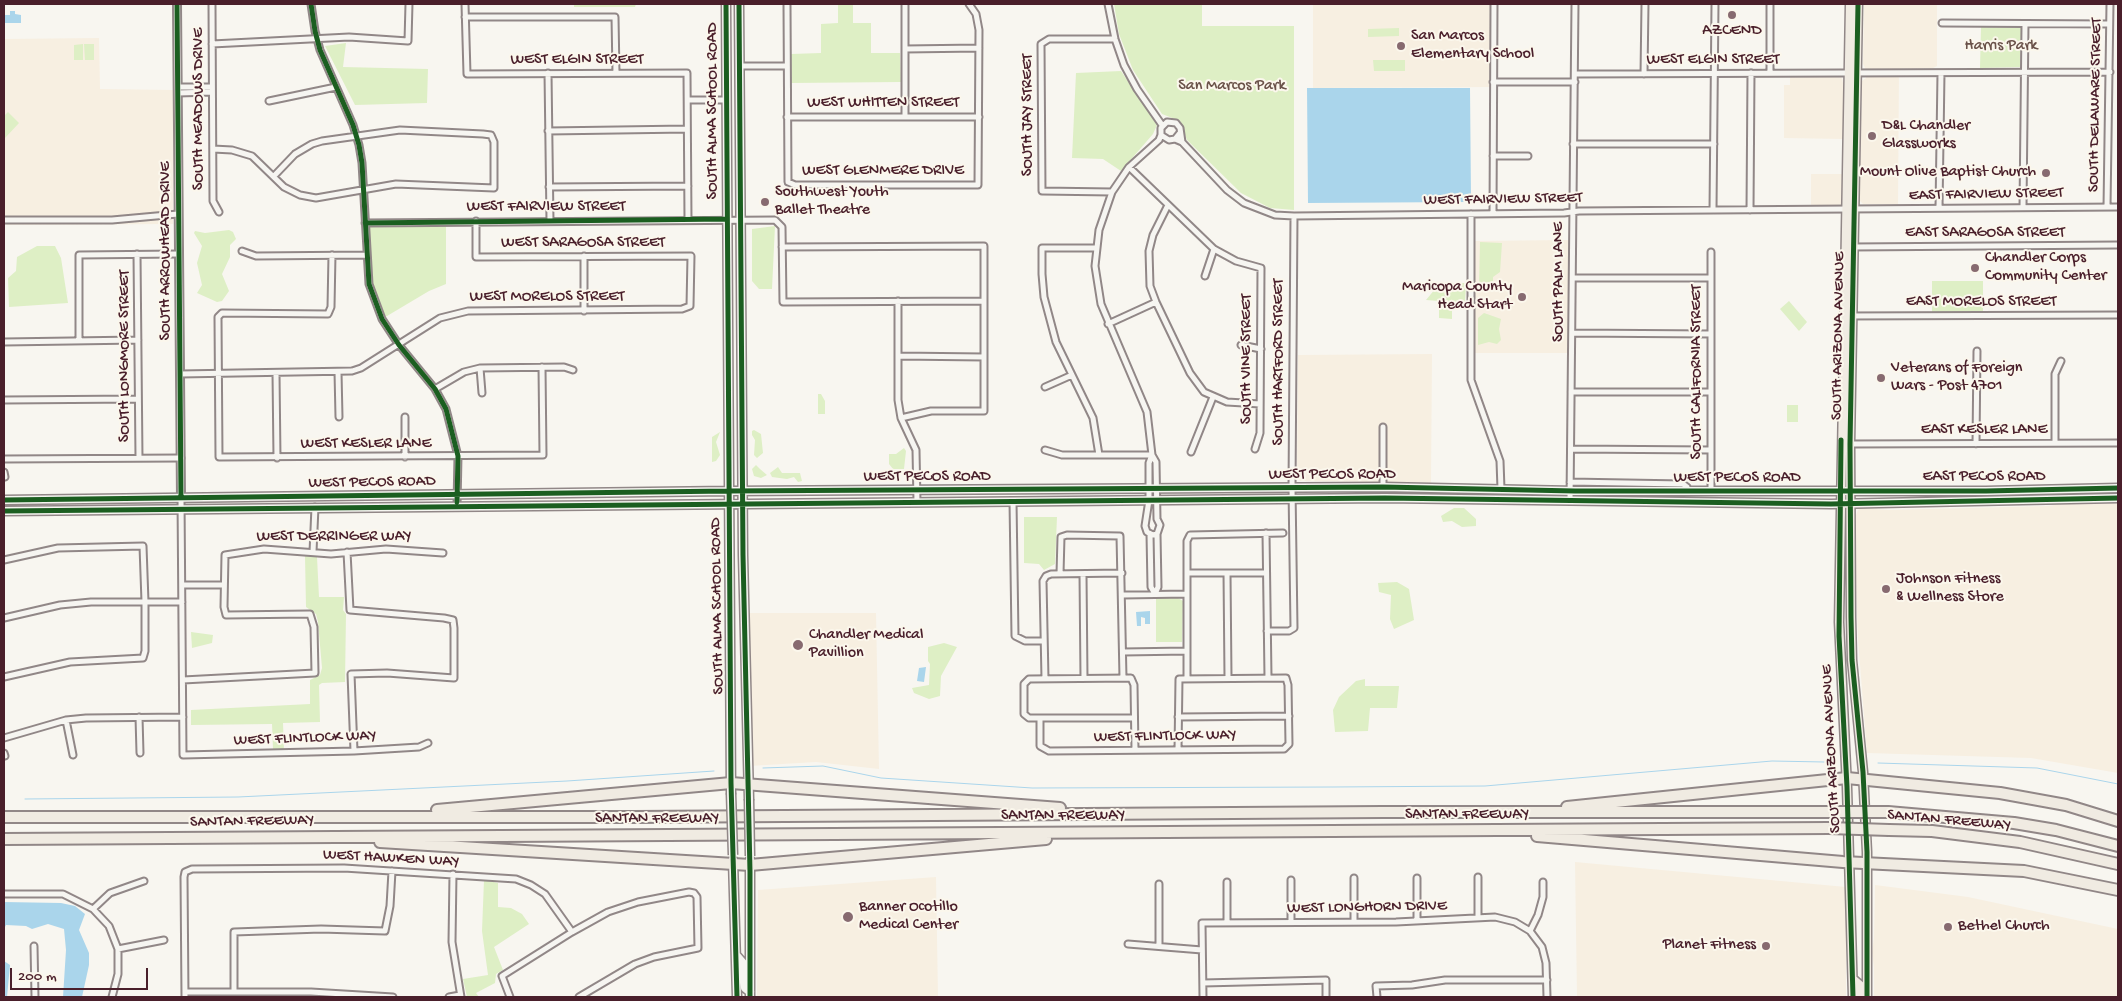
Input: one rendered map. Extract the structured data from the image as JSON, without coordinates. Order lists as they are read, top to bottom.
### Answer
{
  "streets": {
    "highway": ["SANTAN FREEWAY"],
    "main road": [
      "SOUTH ALMA SCHOOL ROAD",
      "SOUTH ARIZONA AVENUE",
      "WEST PECOS ROAD",
      "EAST PECOS ROAD"
    ],
    "street": [
      "WEST ELGIN STREET",
      "WEST WHITTEN STREET",
      "SOUTH DELAWARE STREET",
      "SOUTH MEADOWS DRIVE",
      "SOUTH JAY STREET",
      "WEST GLENMERE DRIVE",
      "EAST FAIRVIEW STREET",
      "WEST FAIRVIEW STREET",
      "EAST SARAGOSA STREET",
      "WEST SARAGOSA STREET",
      "SOUTH ARROWHEAD DRIVE",
      "SOUTH PALM LANE",
      "WEST MORELOS STREET",
      "EAST MORELOS STREET",
      "SOUTH LONGMORE STREET",
      "SOUTH VINE STREET",
      "SOUTH HARTFORD STREET",
      "SOUTH CALIFORNIA STREET",
      "EAST KESLER LANE",
      "WEST KESLER LANE",
      "WEST DERRINGER WAY",
      "WEST FLINTLOCK WAY",
      "WEST HAWKEN WAY",
      "WEST LONGHORN DRIVE"
    ]
  },
  "crossings": [
    ["WEST ELGIN STREET", "SOUTH DELAWARE STREET"],
    ["WEST ELGIN STREET", "SOUTH PALM LANE"],
    ["WEST ELGIN STREET", "SOUTH ARIZONA AVENUE"],
    ["WEST WHITTEN STREET", "WEST GLENMERE DRIVE"],
    ["SOUTH DELAWARE STREET", "EAST FAIRVIEW STREET"],
    ["SOUTH ALMA SCHOOL ROAD", "WEST FAIRVIEW STREET"],
    ["SOUTH ALMA SCHOOL ROAD", "WEST PECOS ROAD"],
    ["EAST FAIRVIEW STREET", "WEST FAIRVIEW STREET"],
    ["EAST FAIRVIEW STREET", "SOUTH ARIZONA AVENUE"],
    ["WEST FAIRVIEW STREET", "WEST SARAGOSA STREET"],
    ["WEST FAIRVIEW STREET", "SOUTH PALM LANE"],
    ["WEST FAIRVIEW STREET", "SOUTH ARIZONA AVENUE"],
    ["WEST FAIRVIEW STREET", "SOUTH HARTFORD STREET"],
    ["EAST SARAGOSA STREET", "SOUTH ARIZONA AVENUE"],
    ["WEST SARAGOSA STREET", "WEST MORELOS STREET"],
    ["SOUTH ARROWHEAD DRIVE", "WEST MORELOS STREET"],
    ["SOUTH ARROWHEAD DRIVE", "WEST PECOS ROAD"],
    ["SOUTH ARROWHEAD DRIVE", "WEST FLINTLOCK WAY"],
    ["SOUTH PALM LANE", "WEST PECOS ROAD"],
    ["WEST MORELOS STREET", "WEST KESLER LANE"],
    ["EAST MORELOS STREET", "SOUTH ARIZONA AVENUE"],
    ["SOUTH ARIZONA AVENUE", "EAST KESLER LANE"],
    ["SOUTH ARIZONA AVENUE", "WEST PECOS ROAD"],
    ["SOUTH ARIZONA AVENUE", "EAST PECOS ROAD"],
    ["SOUTH HARTFORD STREET", "WEST PECOS ROAD"],
    ["SOUTH CALIFORNIA STREET", "WEST PECOS ROAD"],
    ["WEST PECOS ROAD", "EAST PECOS ROAD"]
  ],
  "parks": ["Harris Park", "San Marcos Park"],
  "places": [
    "AZCEND",
    "San Marcos Elementary School",
    "D&L Chandler Glassworks",
    "Mount Olive Baptist Church",
    "Southwest Youth Ballet Theatre",
    "Chandler Corps Community Center",
    "Maricopa County Head Start",
    "Veterans of Foreign Wars - Post 4701",
    "Johnson Fitness & Wellness Store",
    "Chandler Medical Pavillion",
    "Banner Ocotillo Medical Center",
    "Bethel Church",
    "Planet Fitness"
  ],
  "scale_bar": "200 m"
}
